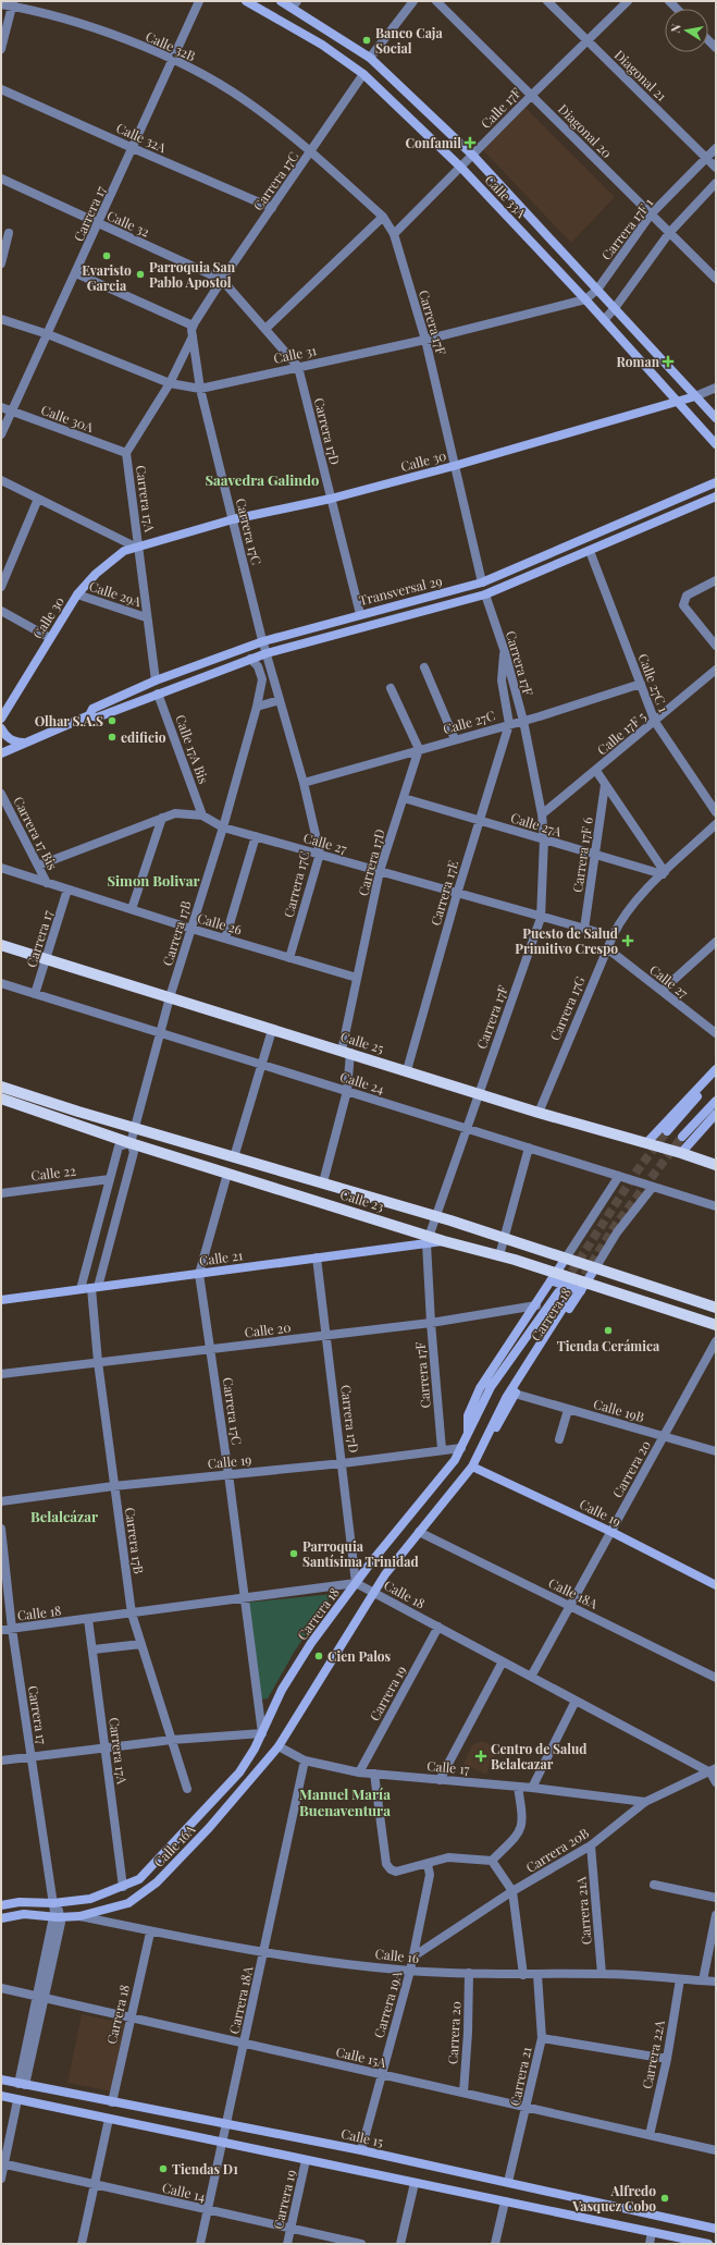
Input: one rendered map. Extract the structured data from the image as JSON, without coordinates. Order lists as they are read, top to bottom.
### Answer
{
  "streets": {
    "main road": ["Calle 25", "Calle 23"],
    "street": [
      "Calle 32B",
      "Diagonal 21",
      "Calle 17F",
      "Diagonal 20",
      "Calle 32A",
      "Carrera 17C",
      "Calle 33A",
      "Carrera 17",
      "Calle 32",
      "Carrera 17F 1",
      "Carrera 17F",
      "Calle 31",
      "Calle 30A",
      "Carrera 17D",
      "Calle 30",
      "Carrera 17A",
      "Transversal 29",
      "Calle 29A",
      "Calle 27C 1",
      "Calle 27C",
      "Calle 17F 5",
      "Calle 17A Bis",
      "Calle 27A",
      "Carrera 17 Bis",
      "Calle 27",
      "Carrera 17F 6",
      "Carrera 17E",
      "Calle 26",
      "Carrera 17B",
      "Carrera 17G",
      "Calle 24",
      "Calle 22",
      "Calle 21",
      "Carrera 18",
      "Calle 20",
      "Calle 19B",
      "Calle 19",
      "Carrera 20",
      "Calle 18A",
      "Calle 18",
      "Carrera 19",
      "Calle 17",
      "Calle 16A",
      "Carrera 20B",
      "Carrera 21A",
      "Calle 16",
      "Carrera 18A",
      "Carrera 19A",
      "Carrera 22A",
      "Calle 15A",
      "Carrera 21",
      "Calle 15",
      "Calle 14"
    ]
  },
  "crossings": [
    ["Calle 32B", "Carrera 17C"],
    ["Calle 32B", "Carrera 17"],
    ["Calle 32B", "Carrera 17F"],
    ["Diagonal 21", "Calle 17F"],
    ["Diagonal 21", "Carrera 17F 1"],
    ["Calle 17F", "Diagonal 20"],
    ["Calle 17F", "Calle 33A"],
    ["Calle 17F", "Carrera 17F"],
    ["Diagonal 20", "Carrera 17F 1"],
    ["Calle 32A", "Carrera 17C"],
    ["Calle 32A", "Carrera 17"],
    ["Carrera 17C", "Calle 33A"],
    ["Carrera 17C", "Calle 32"],
    ["Carrera 17C", "Carrera 17F"],
    ["Carrera 17C", "Calle 31"],
    ["Carrera 17C", "Carrera 17D"],
    ["Carrera 17C", "Calle 30"],
    ["Carrera 17C", "Carrera 17A"],
    ["Carrera 17C", "Transversal 29"],
    ["Carrera 17C", "Calle 27C"],
    ["Carrera 17C", "Calle 27"],
    ["Carrera 17C", "Calle 26"],
    ["Carrera 17C", "Calle 23"],
    ["Carrera 17C", "Calle 21"],
    ["Carrera 17C", "Carrera 18"],
    ["Carrera 17C", "Calle 20"],
    ["Carrera 17C", "Calle 19"],
    ["Carrera 17C", "Calle 18"],
    ["Carrera 17C", "Calle 16A"],
    ["Calle 33A", "Carrera 17F 1"],
    ["Calle 33A", "Calle 31"],
    ["Calle 33A", "Calle 30"],
    ["Carrera 17", "Calle 32"],
    ["Carrera 17", "Calle 31"],
    ["Carrera 17", "Calle 30A"],
    ["Carrera 17", "Calle 26"],
    ["Carrera 17", "Calle 25"],
    ["Carrera 17", "Calle 24"],
    ["Carrera 17", "Calle 18"],
    ["Carrera 17", "Calle 16A"],
    ["Carrera 17", "Calle 15A"],
    ["Carrera 17", "Calle 15"],
    ["Calle 32", "Carrera 17D"],
    ["Carrera 17F 1", "Calle 31"],
    ["Carrera 17F", "Calle 31"],
    ["Carrera 17F", "Calle 30"],
    ["Carrera 17F", "Transversal 29"],
    ["Carrera 17F", "Calle 27C"],
    ["Carrera 17F", "Calle 17F 5"],
    ["Carrera 17F", "Calle 27A"],
    ["Carrera 17F", "Calle 27"],
    ["Carrera 17F", "Calle 25"],
    ["Carrera 17F", "Calle 24"],
    ["Carrera 17F", "Calle 23"],
    ["Carrera 17F", "Calle 21"],
    ["Carrera 17F", "Calle 20"],
    ["Carrera 17F", "Calle 19"],
    ["Calle 31", "Carrera 17D"],
    ["Calle 31", "Carrera 17A"],
    ["Calle 30A", "Carrera 17A"],
    ["Carrera 17D", "Calle 30"],
    ["Carrera 17D", "Transversal 29"],
    ["Carrera 17D", "Calle 27C"],
    ["Carrera 17D", "Calle 27A"],
    ["Carrera 17D", "Calle 27"],
    ["Carrera 17D", "Calle 26"],
    ["Carrera 17D", "Calle 25"],
    ["Carrera 17D", "Calle 24"],
    ["Carrera 17D", "Calle 23"],
    ["Carrera 17D", "Calle 21"],
    ["Carrera 17D", "Carrera 18"],
    ["Carrera 17D", "Calle 20"],
    ["Carrera 17D", "Calle 19"],
    ["Carrera 17D", "Calle 18"],
    ["Calle 30", "Carrera 17A"],
    ["Calle 30", "Calle 29A"],
    ["Carrera 17A", "Transversal 29"],
    ["Carrera 17A", "Calle 29A"],
    ["Carrera 17A", "Calle 18"],
    ["Carrera 17A", "Calle 16A"],
    ["Transversal 29", "Calle 27C 1"],
    ["Transversal 29", "Calle 17A Bis"],
    ["Transversal 29", "Carrera 17B"],
    ["Calle 27C 1", "Calle 27C"],
    ["Calle 27C 1", "Calle 17F 5"],
    ["Calle 27C", "Carrera 17E"],
    ["Calle 17A Bis", "Calle 27"],
    ["Calle 27A", "Carrera 17F 6"],
    ["Calle 27A", "Carrera 17E"],
    ["Calle 27A", "Carrera 17G"],
    ["Carrera 17 Bis", "Calle 27"],
    ["Carrera 17 Bis", "Calle 26"],
    ["Calle 27", "Carrera 17F 6"],
    ["Calle 27", "Carrera 17E"],
    ["Calle 27", "Carrera 17B"],
    ["Calle 27", "Carrera 17G"],
    ["Carrera 17E", "Calle 25"],
    ["Calle 26", "Carrera 17B"],
    ["Carrera 17B", "Calle 25"],
    ["Carrera 17B", "Calle 24"],
    ["Carrera 17B", "Calle 22"],
    ["Carrera 17B", "Calle 23"],
    ["Carrera 17B", "Calle 21"],
    ["Carrera 17B", "Calle 20"],
    ["Carrera 17B", "Calle 19"],
    ["Carrera 17B", "Calle 18"],
    ["Carrera 17G", "Calle 25"],
    ["Calle 24", "Carrera 18"],
    ["Calle 23", "Calle 21"],
    ["Calle 23", "Carrera 18"],
    ["Carrera 18", "Calle 20"],
    ["Carrera 18", "Calle 19B"],
    ["Carrera 18", "Calle 19"],
    ["Carrera 18", "Calle 18A"],
    ["Carrera 18", "Calle 18"],
    ["Carrera 18", "Calle 17"],
    ["Carrera 18", "Calle 16A"],
    ["Carrera 18", "Calle 16"],
    ["Carrera 18", "Calle 15A"],
    ["Carrera 18", "Calle 15"],
    ["Calle 19B", "Carrera 20"],
    ["Calle 19", "Carrera 20"],
    ["Carrera 20", "Calle 18A"],
    ["Carrera 20", "Calle 18"],
    ["Carrera 20", "Calle 16"],
    ["Carrera 20", "Calle 15A"],
    ["Calle 18", "Carrera 19"],
    ["Calle 18", "Carrera 20B"],
    ["Carrera 19", "Calle 17"],
    ["Carrera 19", "Calle 14"],
    ["Calle 17", "Calle 16A"],
    ["Calle 17", "Carrera 20B"],
    ["Calle 17", "Carrera 18A"],
    ["Calle 16A", "Calle 16"],
    ["Carrera 20B", "Carrera 21A"],
    ["Carrera 20B", "Carrera 19A"],
    ["Carrera 21A", "Calle 16"],
    ["Calle 16", "Carrera 18A"],
    ["Calle 16", "Carrera 19A"],
    ["Calle 16", "Carrera 22A"],
    ["Calle 16", "Carrera 21"],
    ["Carrera 18A", "Calle 15A"],
    ["Carrera 18A", "Calle 15"],
    ["Carrera 18A", "Calle 14"],
    ["Carrera 19A", "Calle 15A"],
    ["Carrera 19A", "Calle 15"],
    ["Carrera 22A", "Calle 15A"],
    ["Calle 15A", "Carrera 21"],
    ["Carrera 21", "Calle 15"]
  ],
  "districts": [
    "Saavedra Galindo",
    "Simon Bolivar",
    "Belalcázar",
    "Manuel María Buenaventura"
  ],
  "places": {
    "other": [
      "Banco Caja Social",
      "Evaristo Garcia",
      "Parroquia San Pablo Apostol",
      "Olhar S.A.S",
      "edificio",
      "Tienda Cerámica",
      "Parroquia Santísima Trinidad",
      "Cien Palos",
      "Tiendas D1",
      "Alfredo Vasquez Cobo"
    ],
    "health": [
      "Confamil",
      "Roman",
      "Puesto de Salud Primitivo Crespo",
      "Centro de Salud Belalcazar"
    ]
  },
  "north": "left"
}
